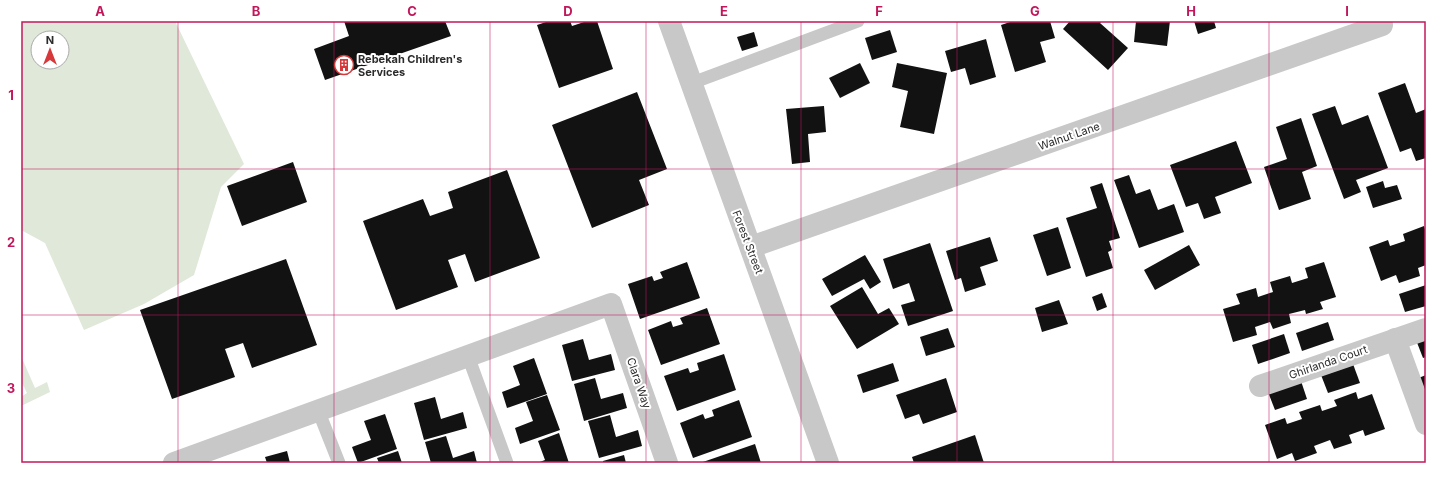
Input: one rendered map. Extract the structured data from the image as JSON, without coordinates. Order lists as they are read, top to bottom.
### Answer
{
  "streets": {
    "street": [
      "Walnut Lane",
      "Forest Street",
      "Ghirlanda Court",
      "Clara Way"
    ]
  },
  "crossings": [
    ["Walnut Lane", "Forest Street"]
  ],
  "places": {
    "building": ["Rebekah Children's Services"]
  },
  "north": "top",
  "grid": {
    "columns": [
      "A",
      "B",
      "C",
      "D",
      "E",
      "F",
      "G",
      "H",
      "I"
    ],
    "rows": ["1", "2", "3"]
  }
}
